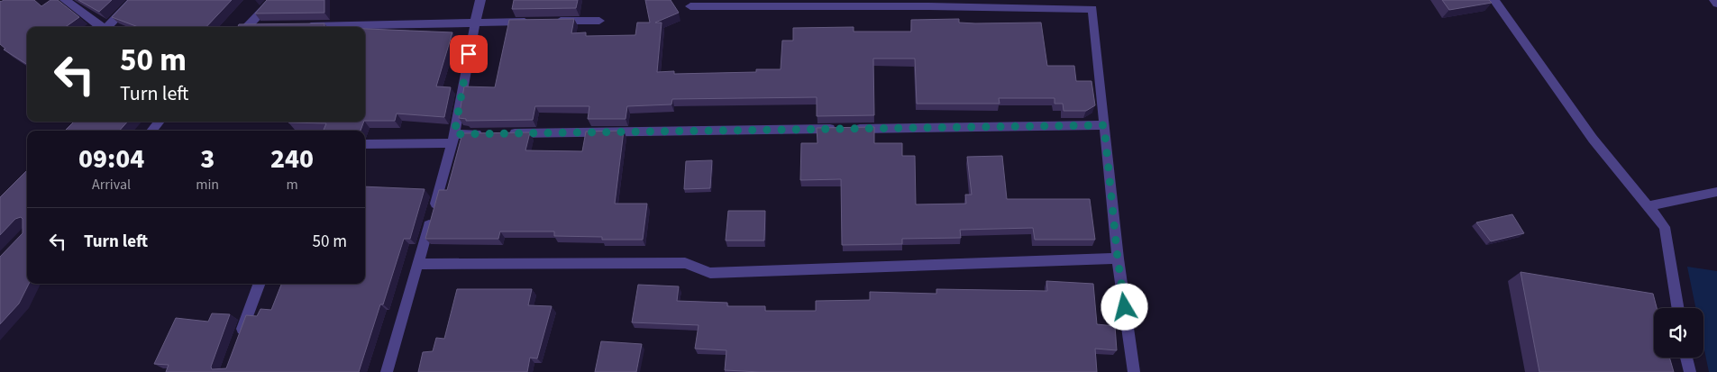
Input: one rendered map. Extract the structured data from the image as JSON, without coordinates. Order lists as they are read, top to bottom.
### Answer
{
  "page": {
    "turn": ["50 m", "Turn left"],
    "eta": [
      "09:04",
      "Arrival",
      "3",
      "min",
      "240",
      "m"
    ],
    "list": [
      {
        "name": "Turn left",
        "value": "50 m"
      }
    ]
  }
}
